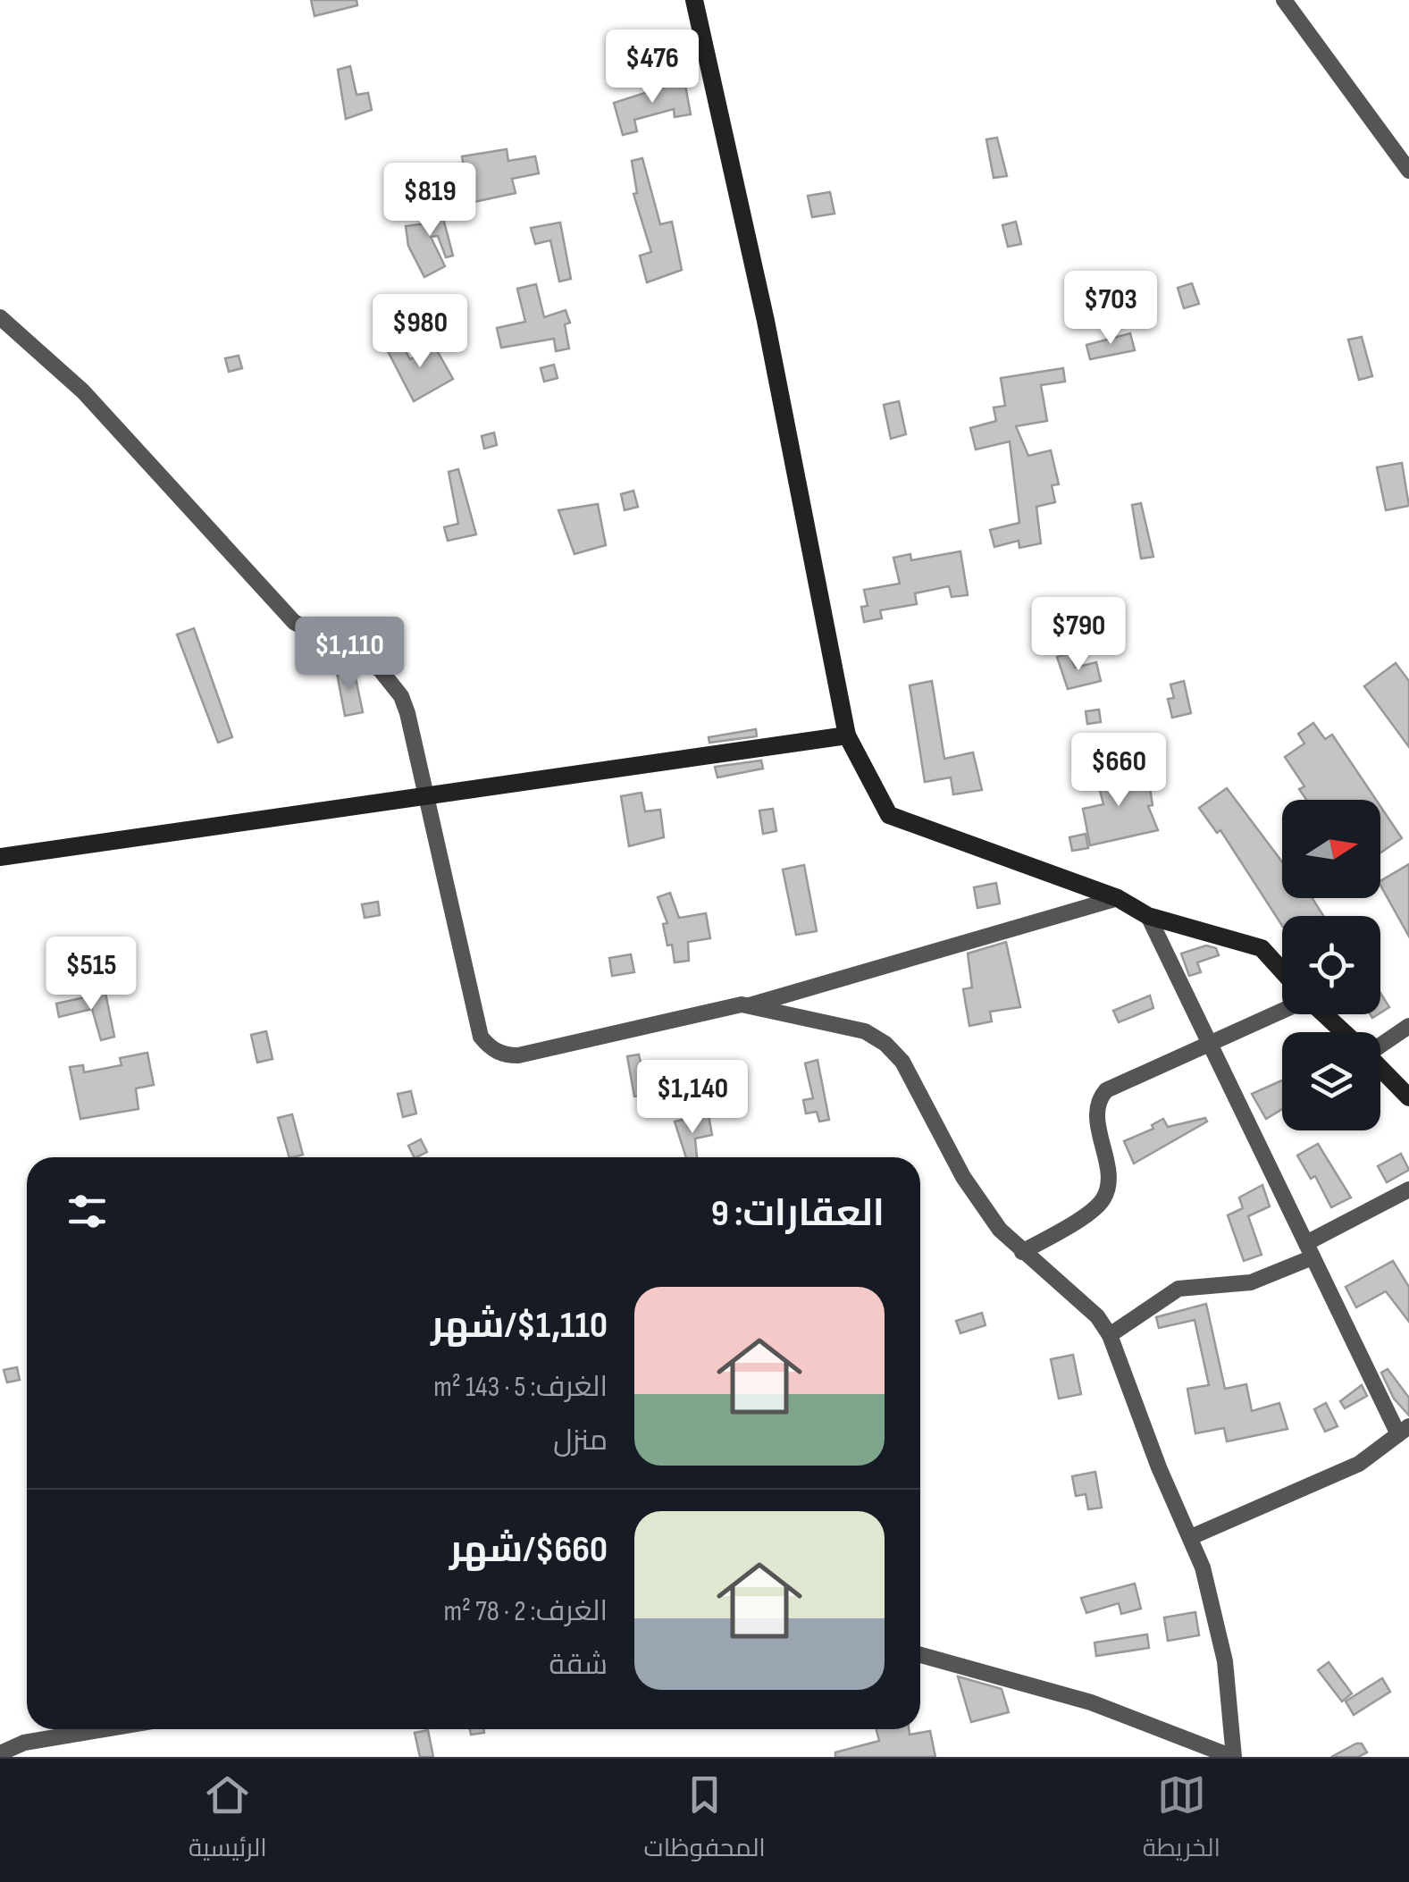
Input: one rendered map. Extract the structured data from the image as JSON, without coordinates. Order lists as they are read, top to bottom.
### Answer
{
  "north": "right",
  "page": {
    "price": [
      "$476",
      "$819",
      "$703",
      "$980",
      "$790",
      "$1,110",
      "$660",
      "$515",
      "$1,140"
    ],
    "heading": "العقارات: 9",
    "list": [
      {
        "name": "$1,110/شهر",
        "note": "الغرف: 5 · 143 m² · منزل"
      },
      {
        "name": "$660/شهر",
        "note": "الغرف: 2 · 78 m² · شقة"
      }
    ],
    "tabs": ["الخريطة", "المحفوظات", "الرئيسية"]
  }
}
